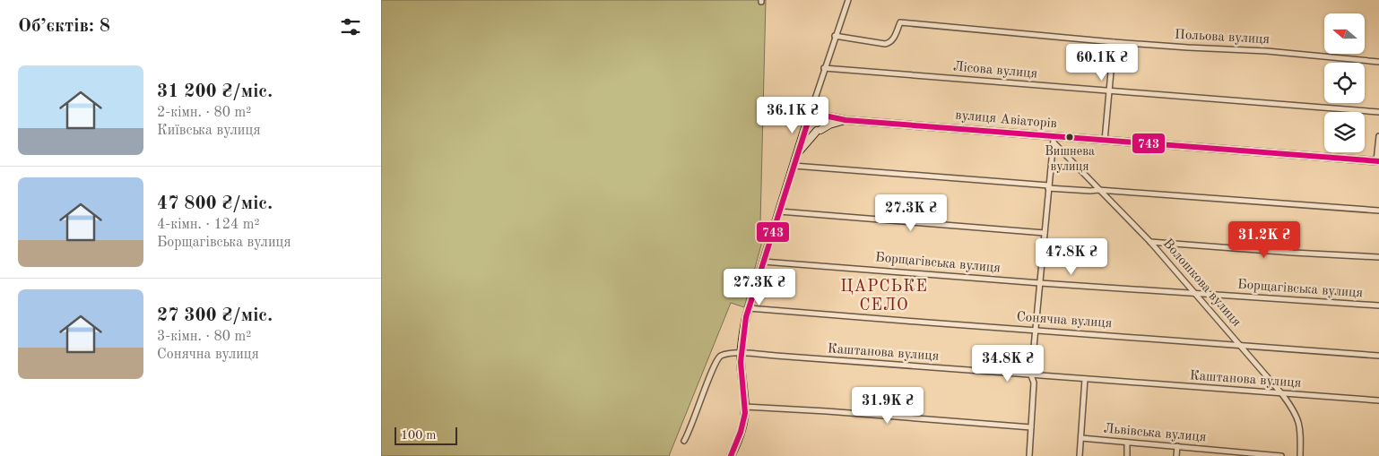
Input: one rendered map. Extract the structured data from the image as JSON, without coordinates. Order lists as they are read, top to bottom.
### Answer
{
  "streets": {
    "main road": ["вулиця Авіаторів"],
    "street": [
      "Польова вулиця",
      "Лісова вулиця",
      "Борщагівська вулиця",
      "Волошкова вулиця",
      "Сонячна вулиця",
      "Каштанова вулиця",
      "Львівська вулиця"
    ]
  },
  "crossings": [
    ["вулиця Авіаторів", "Волошкова вулиця"],
    ["Борщагівська вулиця", "Волошкова вулиця"],
    ["Волошкова вулиця", "Сонячна вулиця"],
    ["Волошкова вулиця", "Каштанова вулиця"]
  ],
  "districts": ["ЦАРСЬКЕ СЕЛО"],
  "places": ["Вишнева вулиця"],
  "lines": ["transit line 743"],
  "scale_bar": "100 m",
  "north": "left",
  "page": {
    "heading": "Об’єктів: 8",
    "price": [
      "60.1K ₴",
      "36.1K ₴",
      "27.3K ₴",
      "31.2K ₴",
      "47.8K ₴",
      "27.3K ₴",
      "34.8K ₴",
      "31.9K ₴"
    ],
    "list": [
      {
        "name": "31 200 ₴/міс.",
        "note": "2-кімн. · 80 m² · Київська вулиця"
      },
      {
        "name": "47 800 ₴/міс.",
        "note": "4-кімн. · 124 m² · Борщагівська вулиця"
      },
      {
        "name": "27 300 ₴/міс.",
        "note": "3-кімн. · 80 m² · Сонячна вулиця"
      }
    ],
    "scale": "100 m"
  }
}
